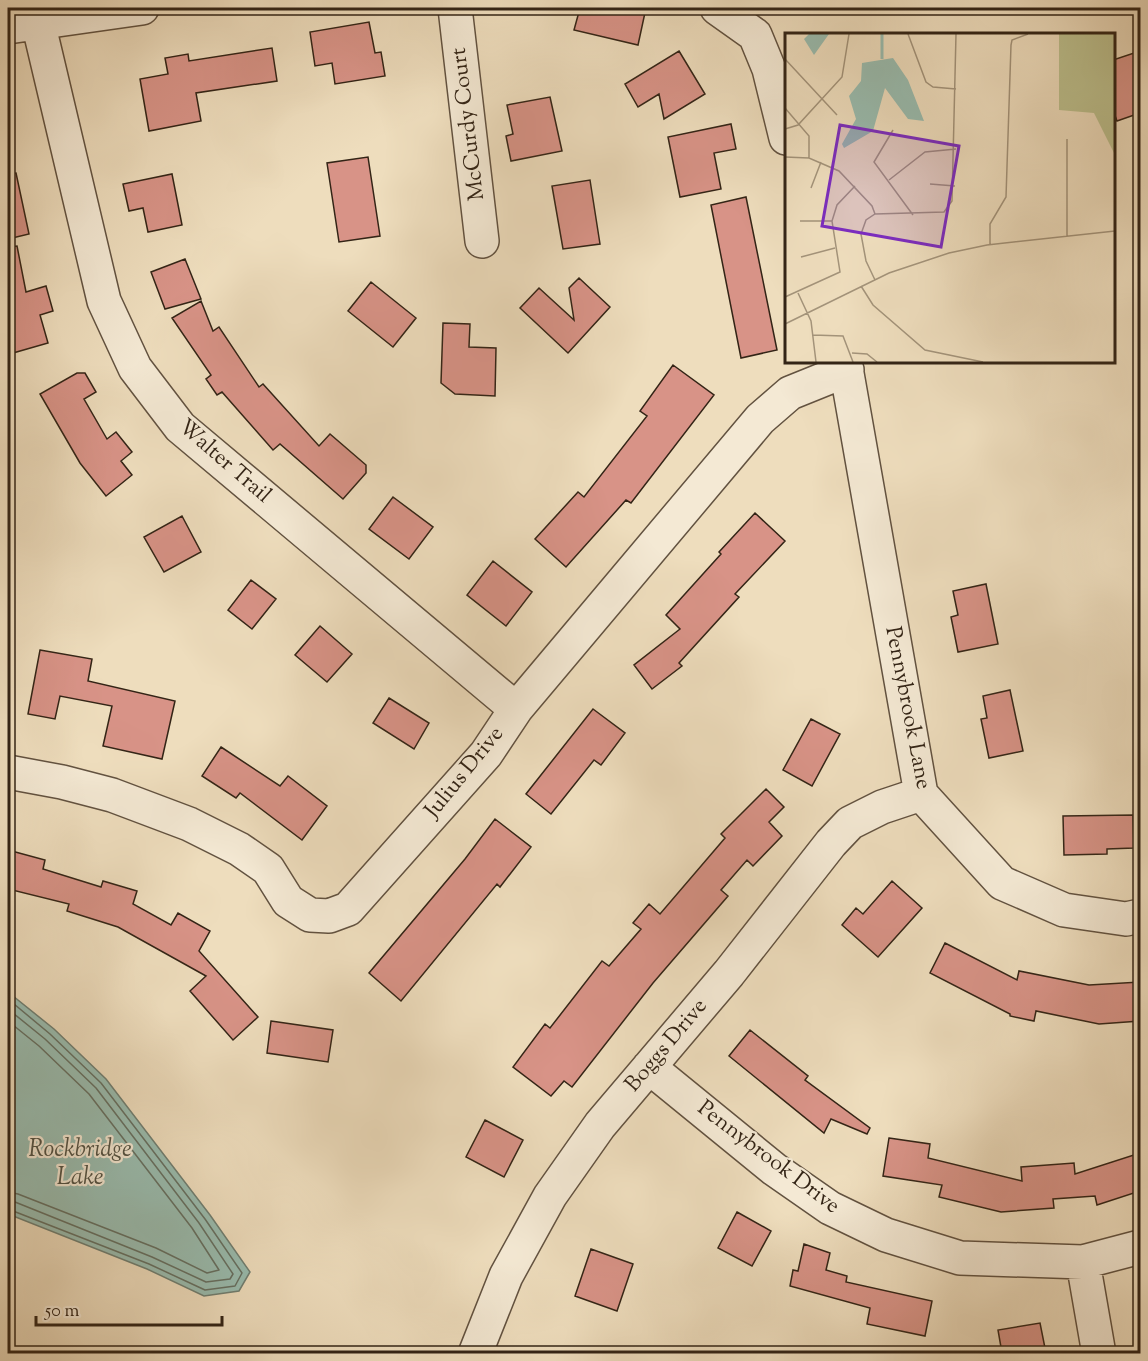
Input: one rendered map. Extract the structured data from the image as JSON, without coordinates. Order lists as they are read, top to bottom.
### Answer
{
  "streets": {
    "street": [
      "McCurdy Court",
      "Walter Trail",
      "Pennybrook Lane",
      "Julius Drive",
      "Boggs Drive",
      "Pennybrook Drive"
    ]
  },
  "crossings": [
    ["Walter Trail", "Julius Drive"],
    ["Pennybrook Lane", "Julius Drive"],
    ["Pennybrook Lane", "Boggs Drive"],
    ["Boggs Drive", "Pennybrook Drive"]
  ],
  "water": ["Rockbridge Lake"],
  "scale_bar": "50 m"
}
